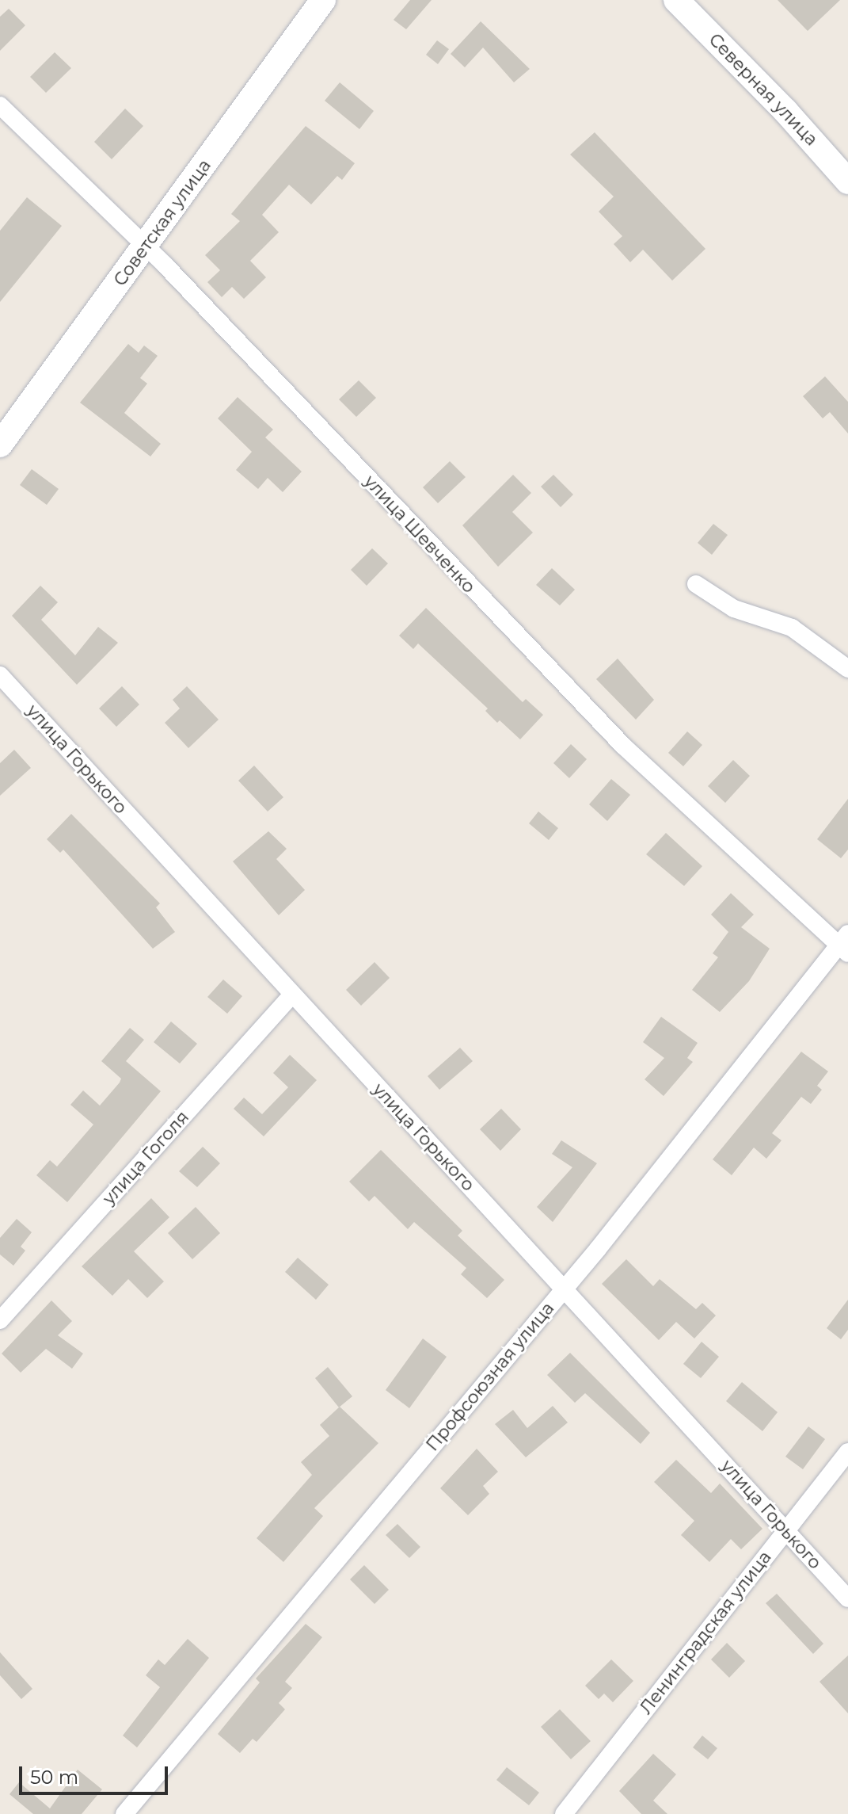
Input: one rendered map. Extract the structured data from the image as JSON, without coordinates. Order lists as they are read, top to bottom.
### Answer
{
  "streets": {
    "street": [
      "Северная улица",
      "Советская улица",
      "улица Шевченко",
      "улица Горького",
      "улица Гоголя",
      "Профсоюзная улица",
      "Ленинградская улица"
    ]
  },
  "crossings": [
    ["Советская улица", "улица Шевченко"],
    ["улица Шевченко", "Профсоюзная улица"],
    ["улица Горького", "улица Гоголя"],
    ["улица Горького", "Профсоюзная улица"],
    ["улица Горького", "Ленинградская улица"]
  ],
  "scale_bar": "50 m"
}
